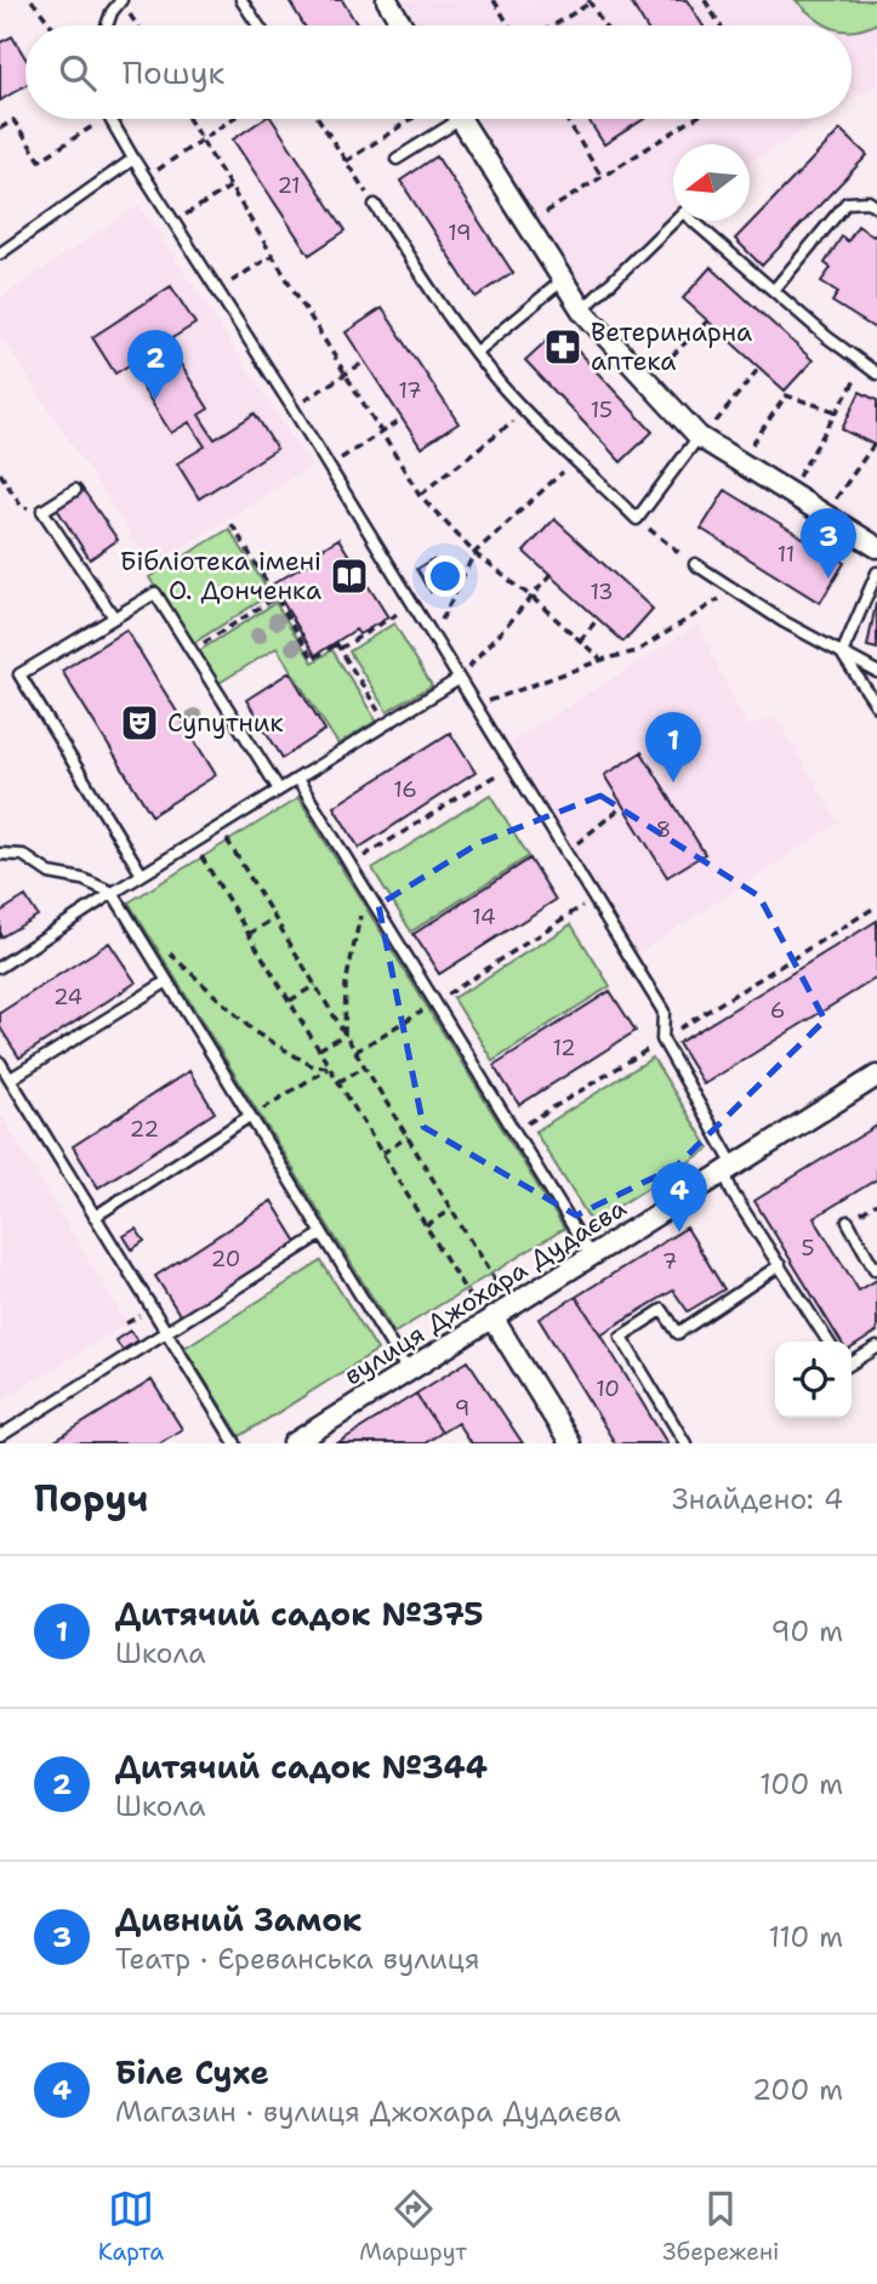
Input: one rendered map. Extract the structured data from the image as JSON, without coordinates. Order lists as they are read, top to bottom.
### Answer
{
  "streets": {
    "street": ["вулиця Джохара Дудаєва"]
  },
  "places": {
    "pharmacy": ["Ветеринарна аптека"],
    "library": ["Бібліотека імені О. Донченка"],
    "theatre": ["Супутник"]
  },
  "house_numbers": [
    "21",
    "19",
    "17",
    "15",
    "11",
    "13",
    "16",
    "8",
    "14",
    "24",
    "6",
    "12",
    "22",
    "5",
    "20",
    "7",
    "10",
    "9"
  ],
  "north": "left",
  "page": {
    "search": "Пошук",
    "pins": [
      "2",
      "3",
      "1",
      "4"
    ],
    "heading": ["Поруч", "Знайдено: 4"],
    "list": [
      {
        "mark": "1",
        "name": "Дитячий садок №375",
        "note": "Школа",
        "value": "90 m"
      },
      {
        "mark": "2",
        "name": "Дитячий садок №344",
        "note": "Школа",
        "value": "100 m"
      },
      {
        "mark": "3",
        "name": "Дивний Замок",
        "note": "Театр · Єреванська вулиця",
        "value": "110 m"
      },
      {
        "mark": "4",
        "name": "Біле Сухе",
        "note": "Магазин · вулиця Джохара Дудаєва",
        "value": "200 m"
      }
    ],
    "nav": ["Карта", "Маршрут", "Збережені"]
  }
}
